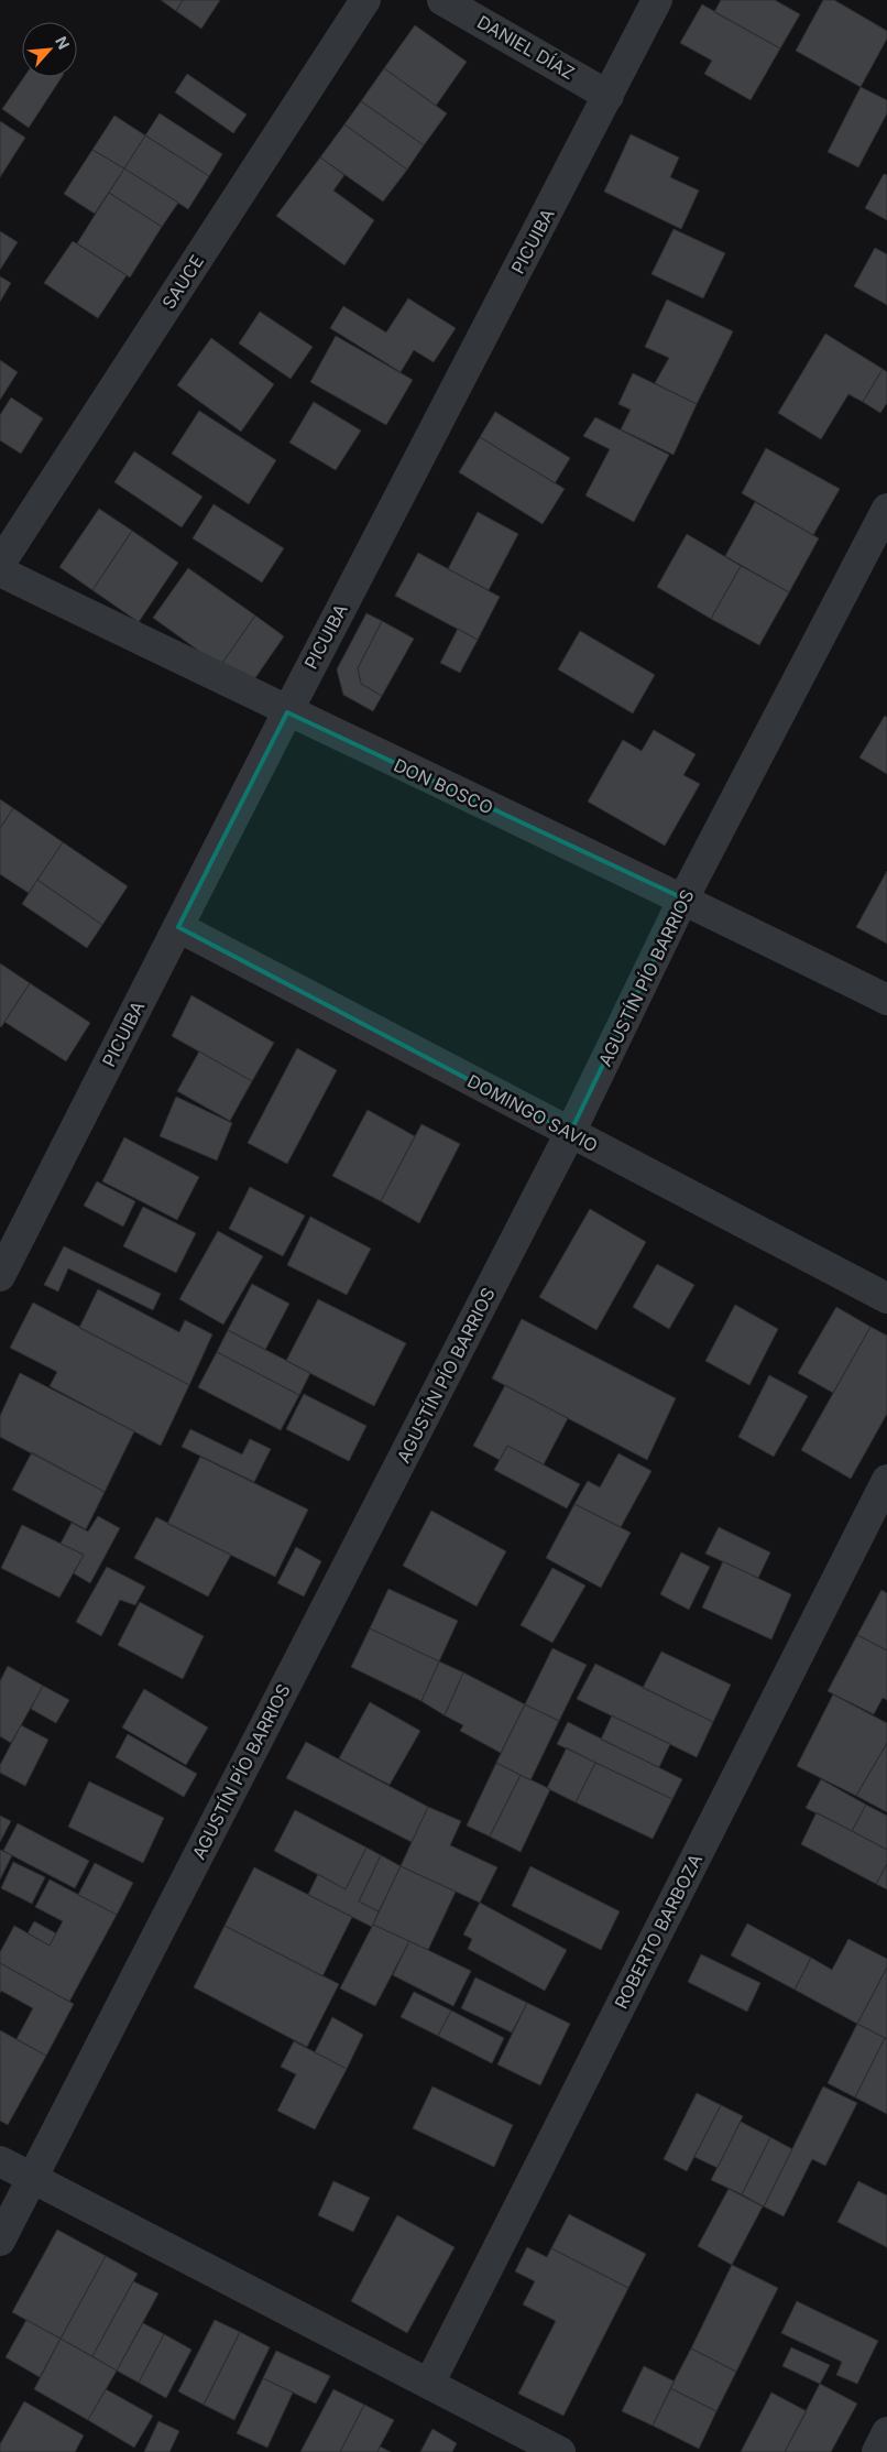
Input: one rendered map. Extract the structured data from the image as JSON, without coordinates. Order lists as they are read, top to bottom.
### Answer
{
  "streets": {
    "street": [
      "DANIEL DÍAZ",
      "PICUIBA",
      "SAUCE",
      "DON BOSCO",
      "AGUSTÍN PÍO BARRIOS",
      "DOMINGO SAVIO",
      "ROBERTO BARBOZA"
    ]
  },
  "crossings": [
    ["DANIEL DÍAZ", "PICUIBA"],
    ["PICUIBA", "DON BOSCO"],
    ["PICUIBA", "DOMINGO SAVIO"],
    ["DON BOSCO", "AGUSTÍN PÍO BARRIOS"],
    ["AGUSTÍN PÍO BARRIOS", "DOMINGO SAVIO"]
  ],
  "north": "top right"
}
